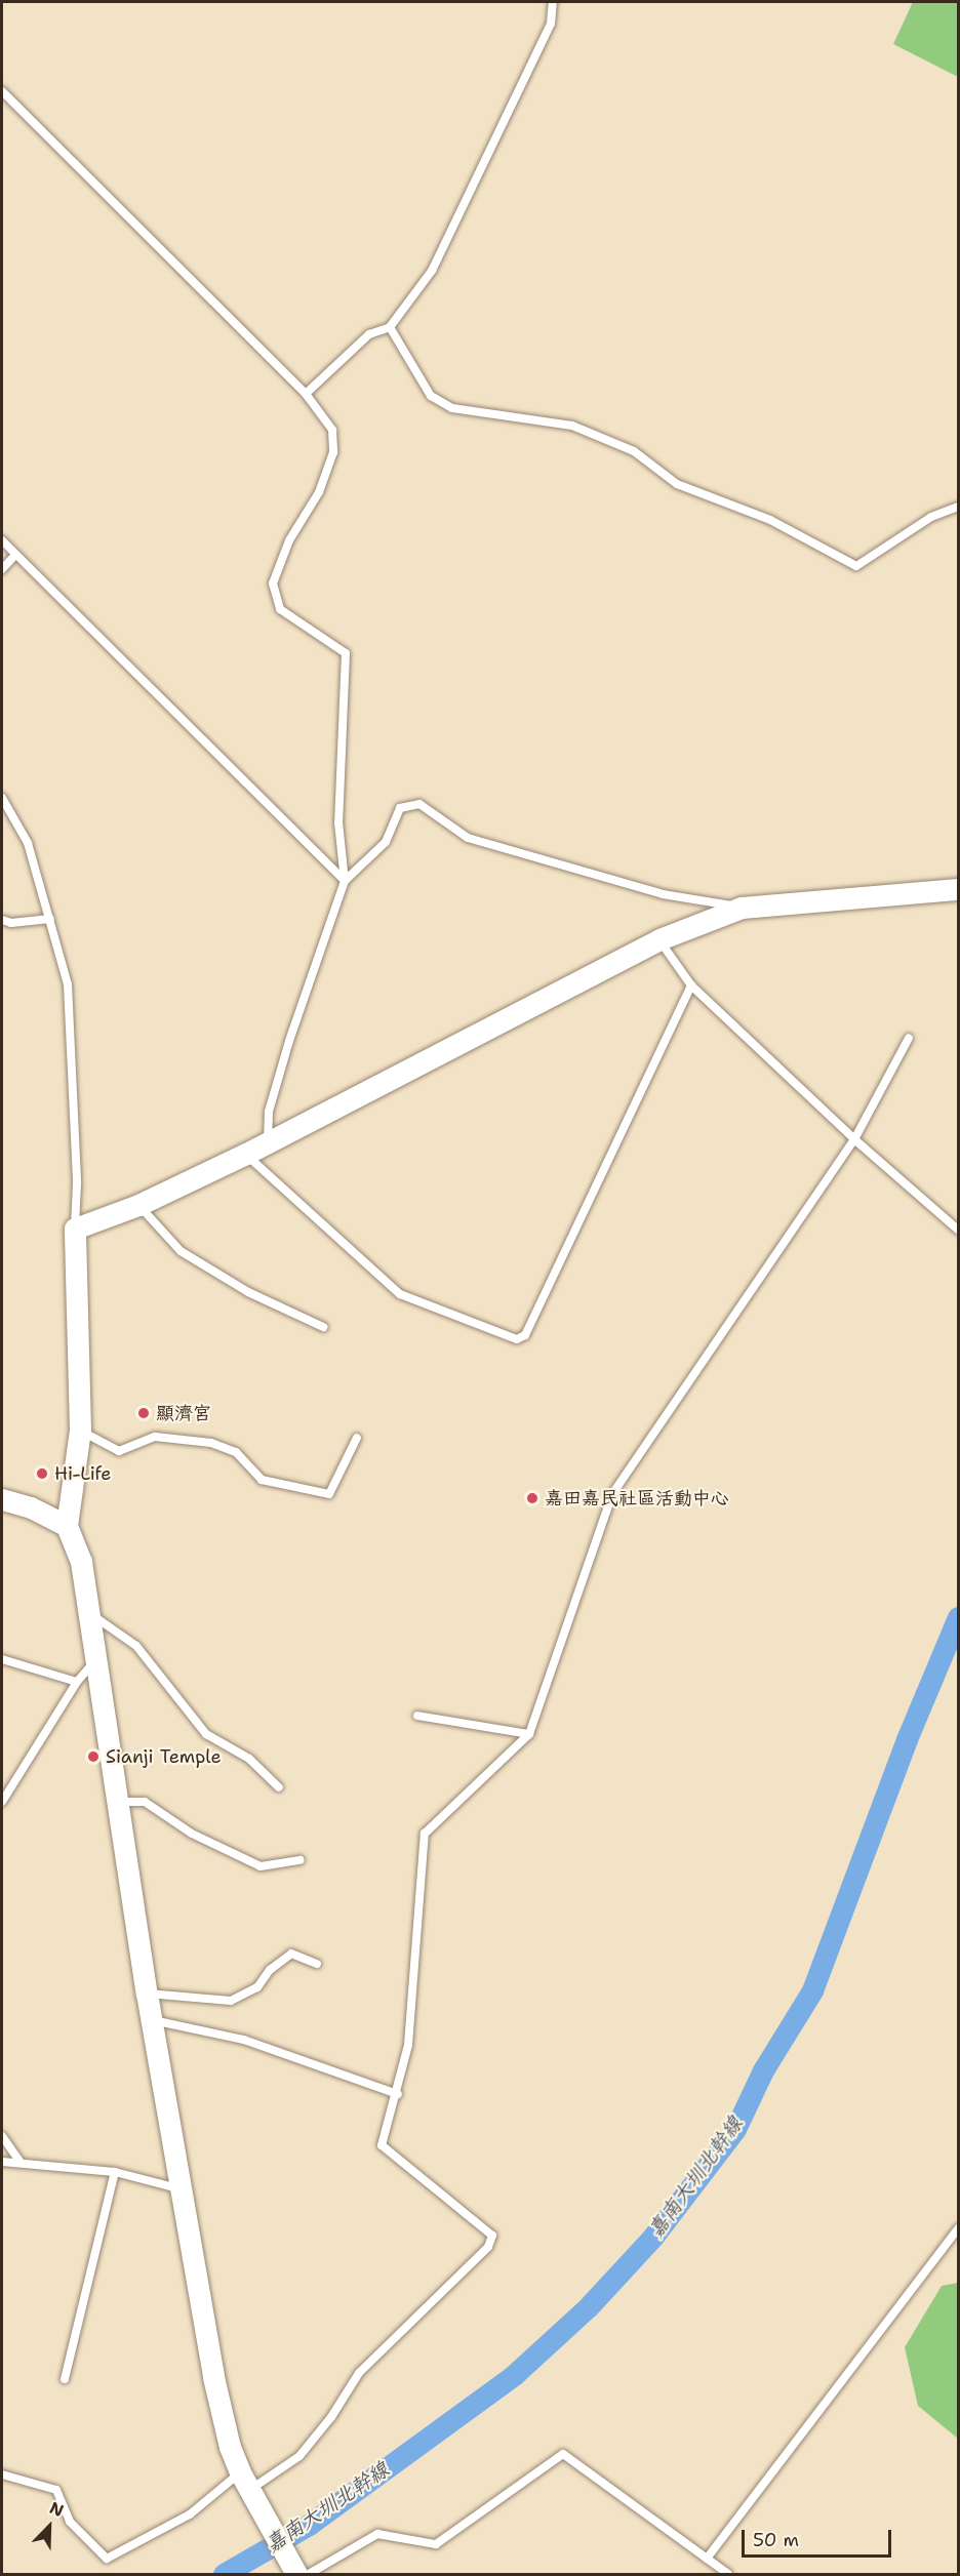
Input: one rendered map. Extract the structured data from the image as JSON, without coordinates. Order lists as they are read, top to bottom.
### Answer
{
  "water": ["嘉南大圳北幹線"],
  "places": [
    "顯濟宮",
    "Hi-Life",
    "嘉田嘉民社區活動中心",
    "Sianji Temple"
  ],
  "scale_bar": "50 m",
  "north": "top right"
}
